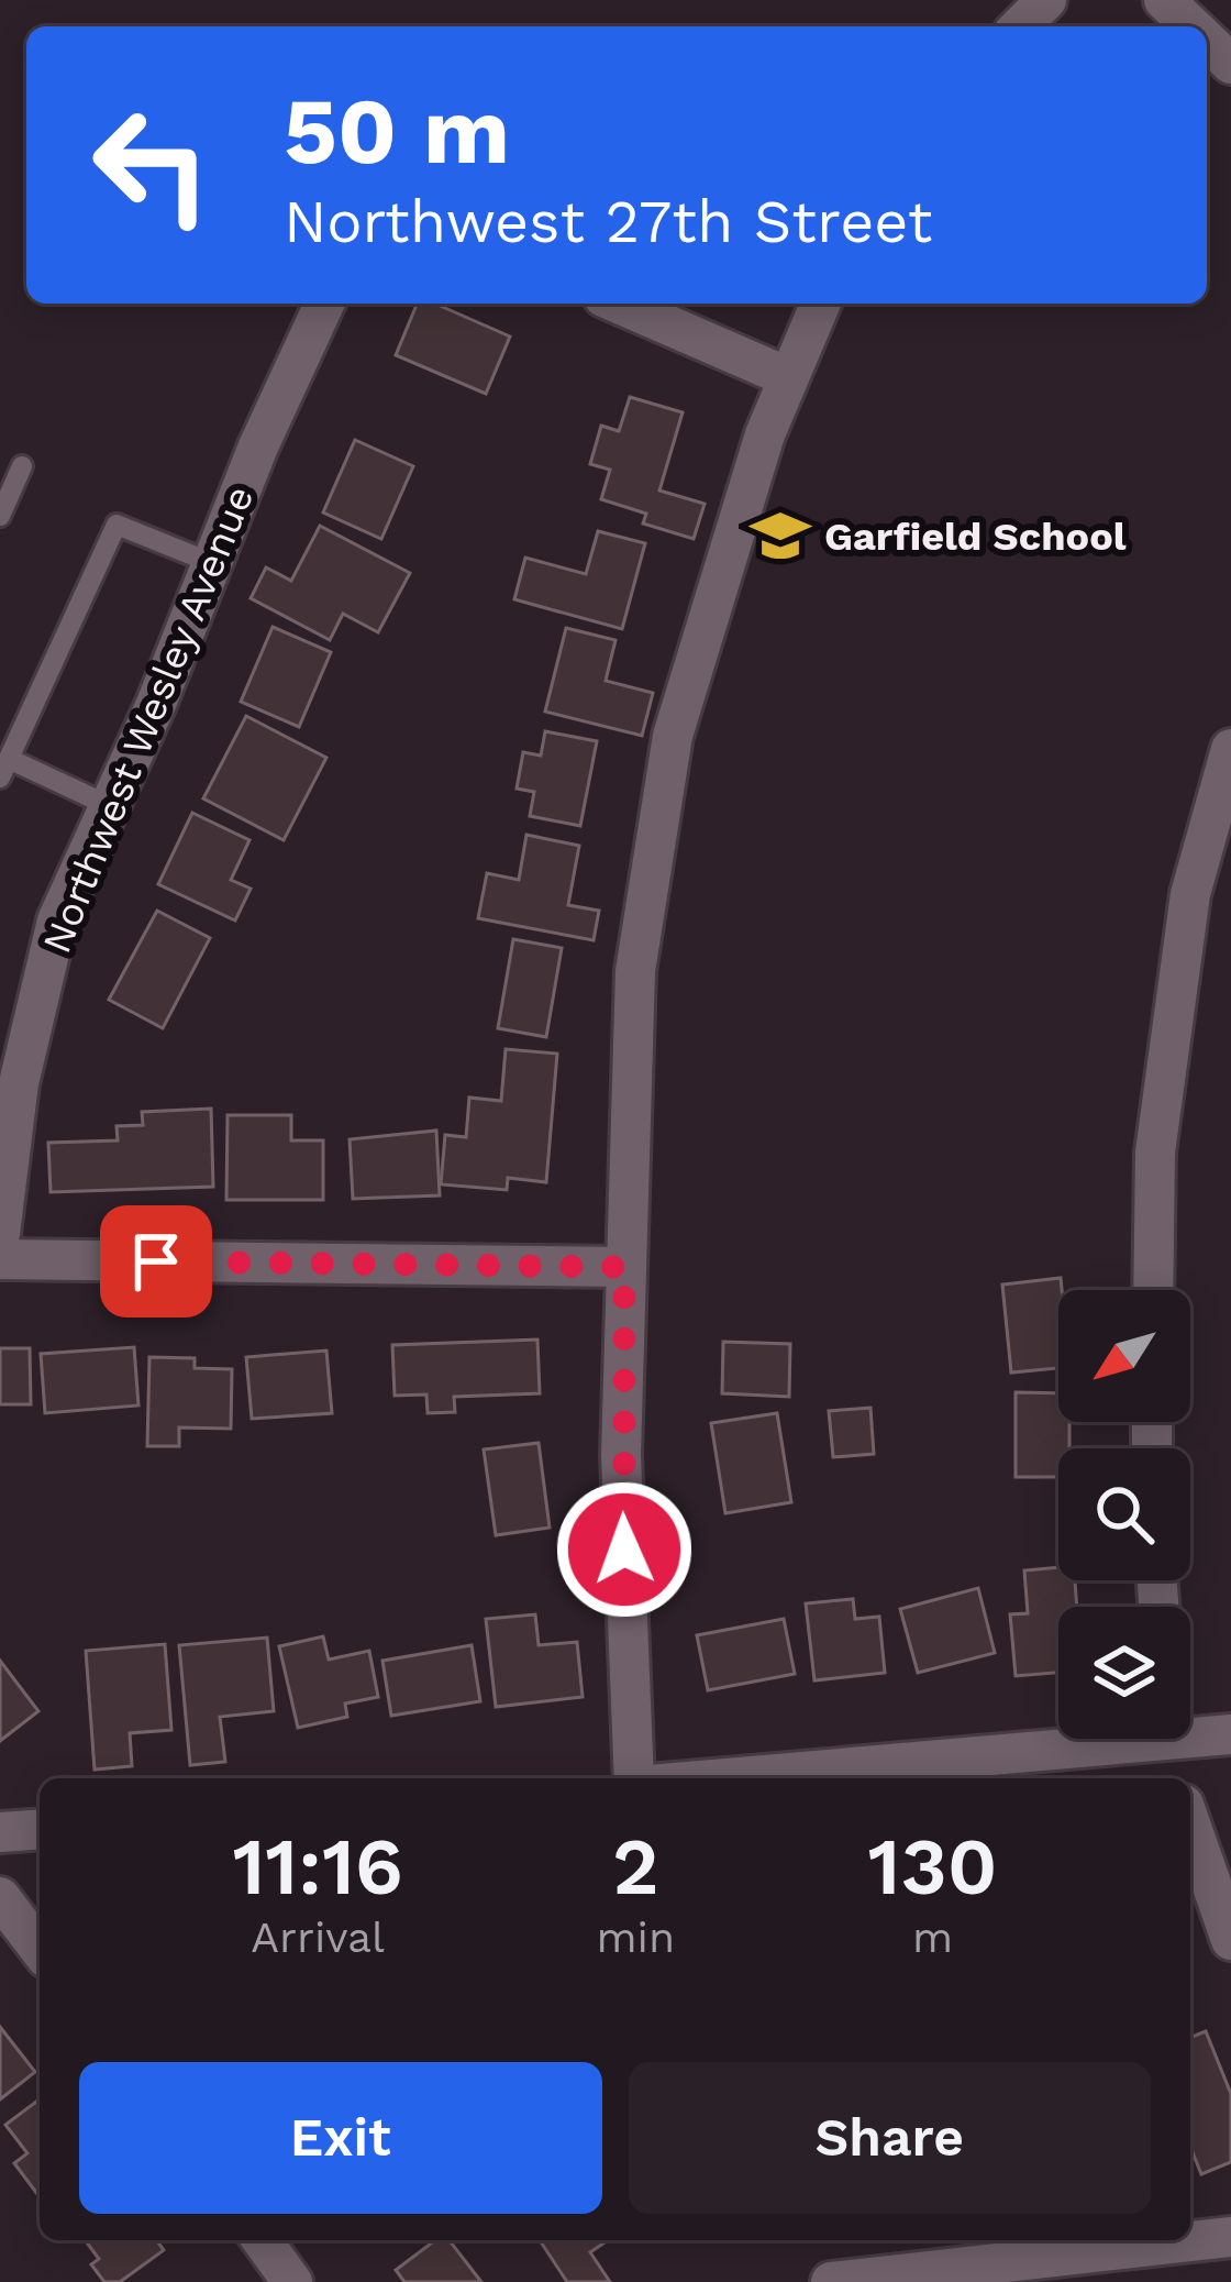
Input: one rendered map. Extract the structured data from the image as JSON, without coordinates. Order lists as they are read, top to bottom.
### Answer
{
  "streets": {
    "street": ["Northwest Wesley Avenue"]
  },
  "places": {
    "school or university": ["Garfield School"]
  },
  "north": "bottom left",
  "page": {
    "turn": ["50 m", "Northwest 27th Street"],
    "eta": [
      "11:16",
      "Arrival",
      "2",
      "min",
      "130",
      "m"
    ],
    "buttons": ["Exit", "Share"]
  }
}
